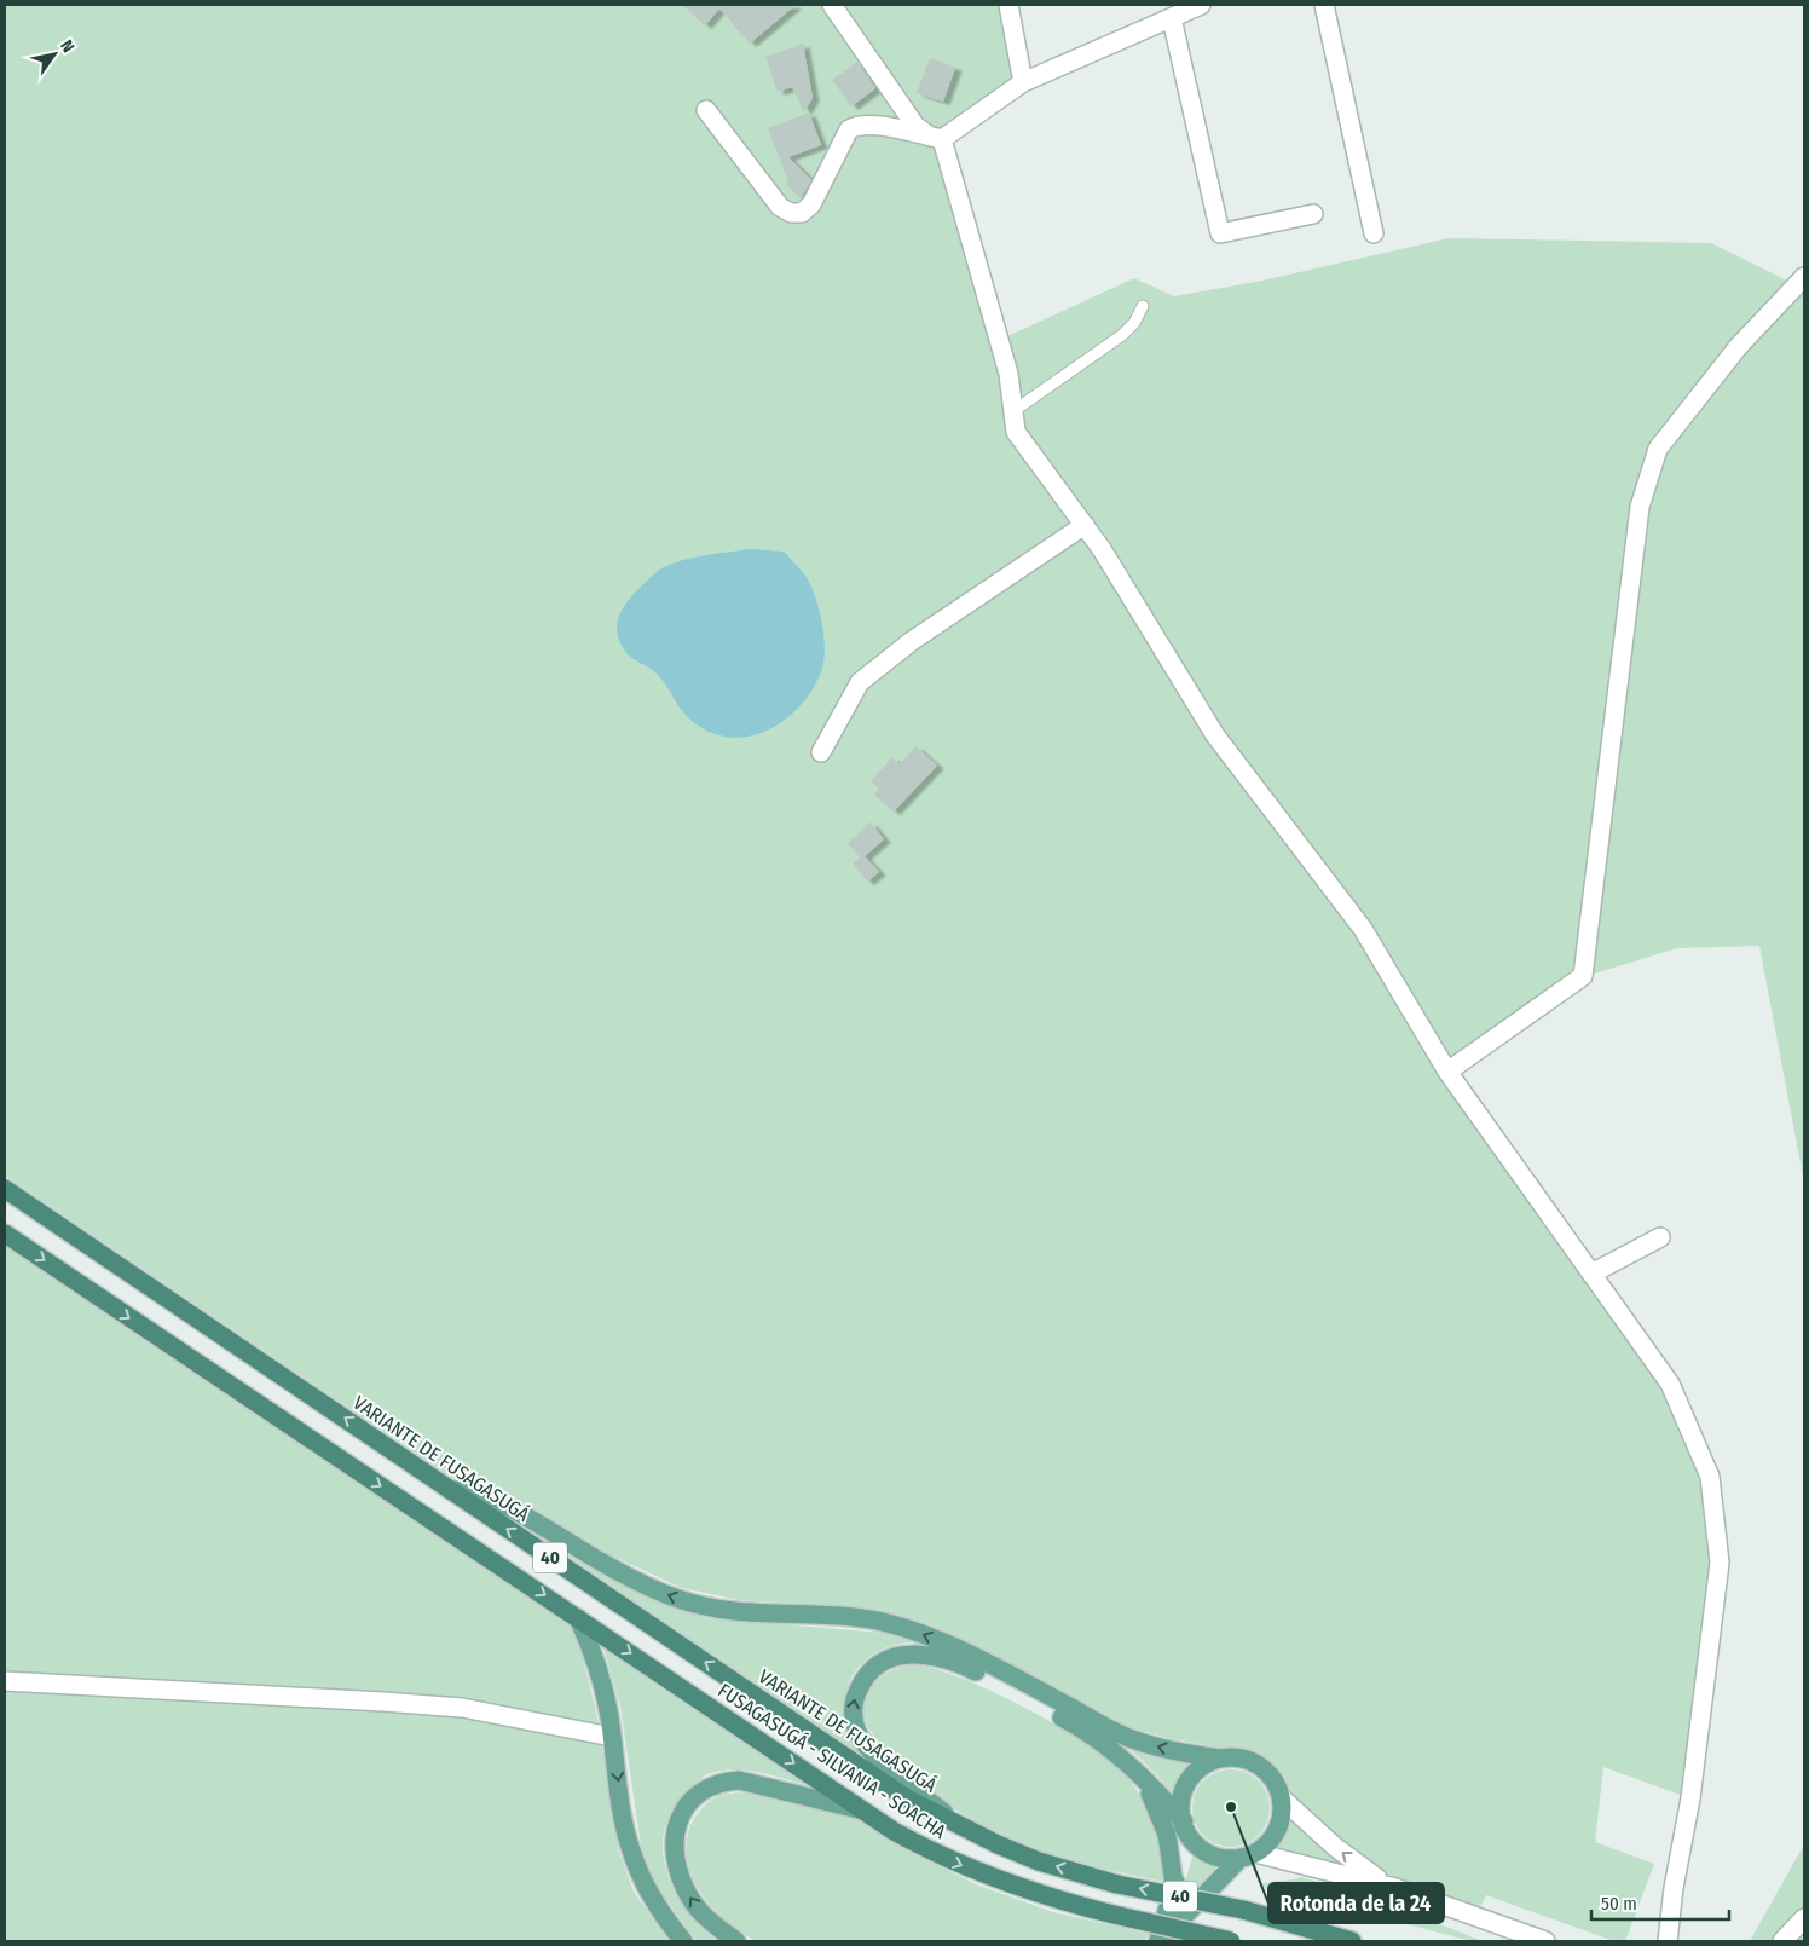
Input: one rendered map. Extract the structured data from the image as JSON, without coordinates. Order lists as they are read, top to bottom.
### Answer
{
  "streets": {
    "highway": ["VARIANTE DE FUSAGASUGÁ", "40", "FUSAGASUGÁ - SILVANIA - SOACHA"]
  },
  "crossings": [
    ["VARIANTE DE FUSAGASUGÁ", "40"],
    ["40", "FUSAGASUGÁ - SILVANIA - SOACHA"]
  ],
  "one_way": ["FUSAGASUGÁ - SILVANIA - SOACHA"],
  "places": ["Rotonda de la 24"],
  "scale_bar": "50 m",
  "north": "top right"
}
